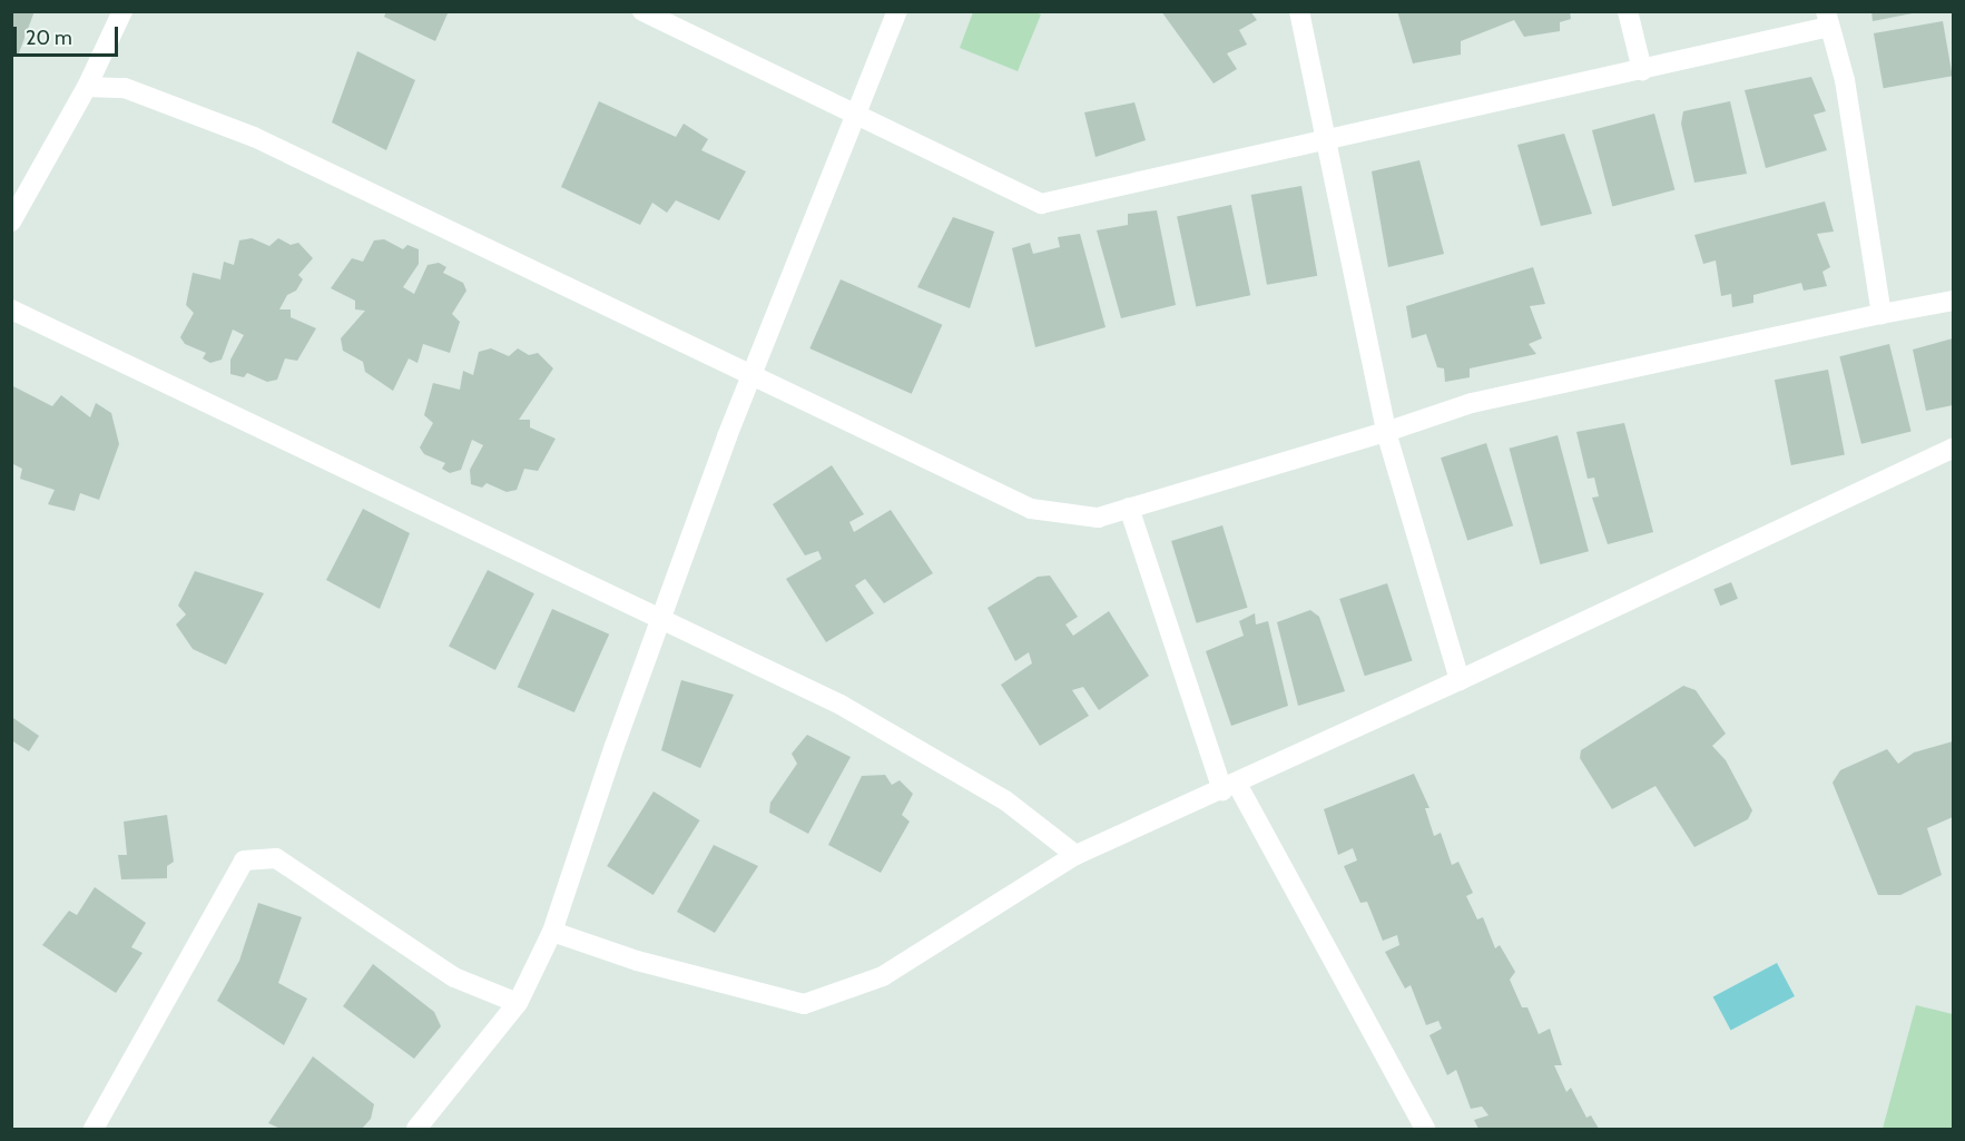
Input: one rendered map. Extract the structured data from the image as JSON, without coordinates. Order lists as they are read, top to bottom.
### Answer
{
  "scale_bar": "20 m"
}
